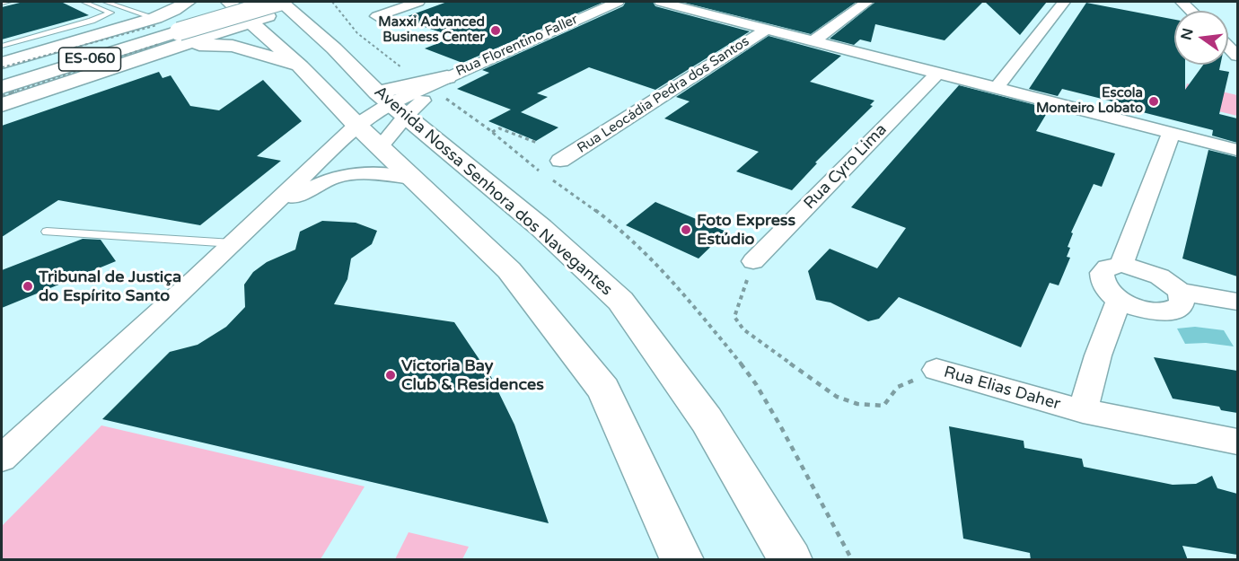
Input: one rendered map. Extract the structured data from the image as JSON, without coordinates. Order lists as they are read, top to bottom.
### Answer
{
  "streets": {
    "main road": ["ES-060", "Avenida Nossa Senhora dos Navegantes"],
    "street": [
      "Rua Florentino Faller",
      "Rua Leocádia Pedra dos Santos",
      "Rua Cyro Lima",
      "Rua Elias Daher"
    ]
  },
  "crossings": [
    ["Rua Florentino Faller", "Avenida Nossa Senhora dos Navegantes"],
    ["ES-060", "Avenida Nossa Senhora dos Navegantes"],
    ["Rua Cyro Lima", "Rua Elias Daher"]
  ],
  "places": [
    "Maxxi Advanced Business Center",
    "Escola Monteiro Lobato",
    "Foto Express Estúdio",
    "Tribunal de Justiça do Espírito Santo",
    "Victoria Bay Club & Residences"
  ],
  "north": "left"
}
